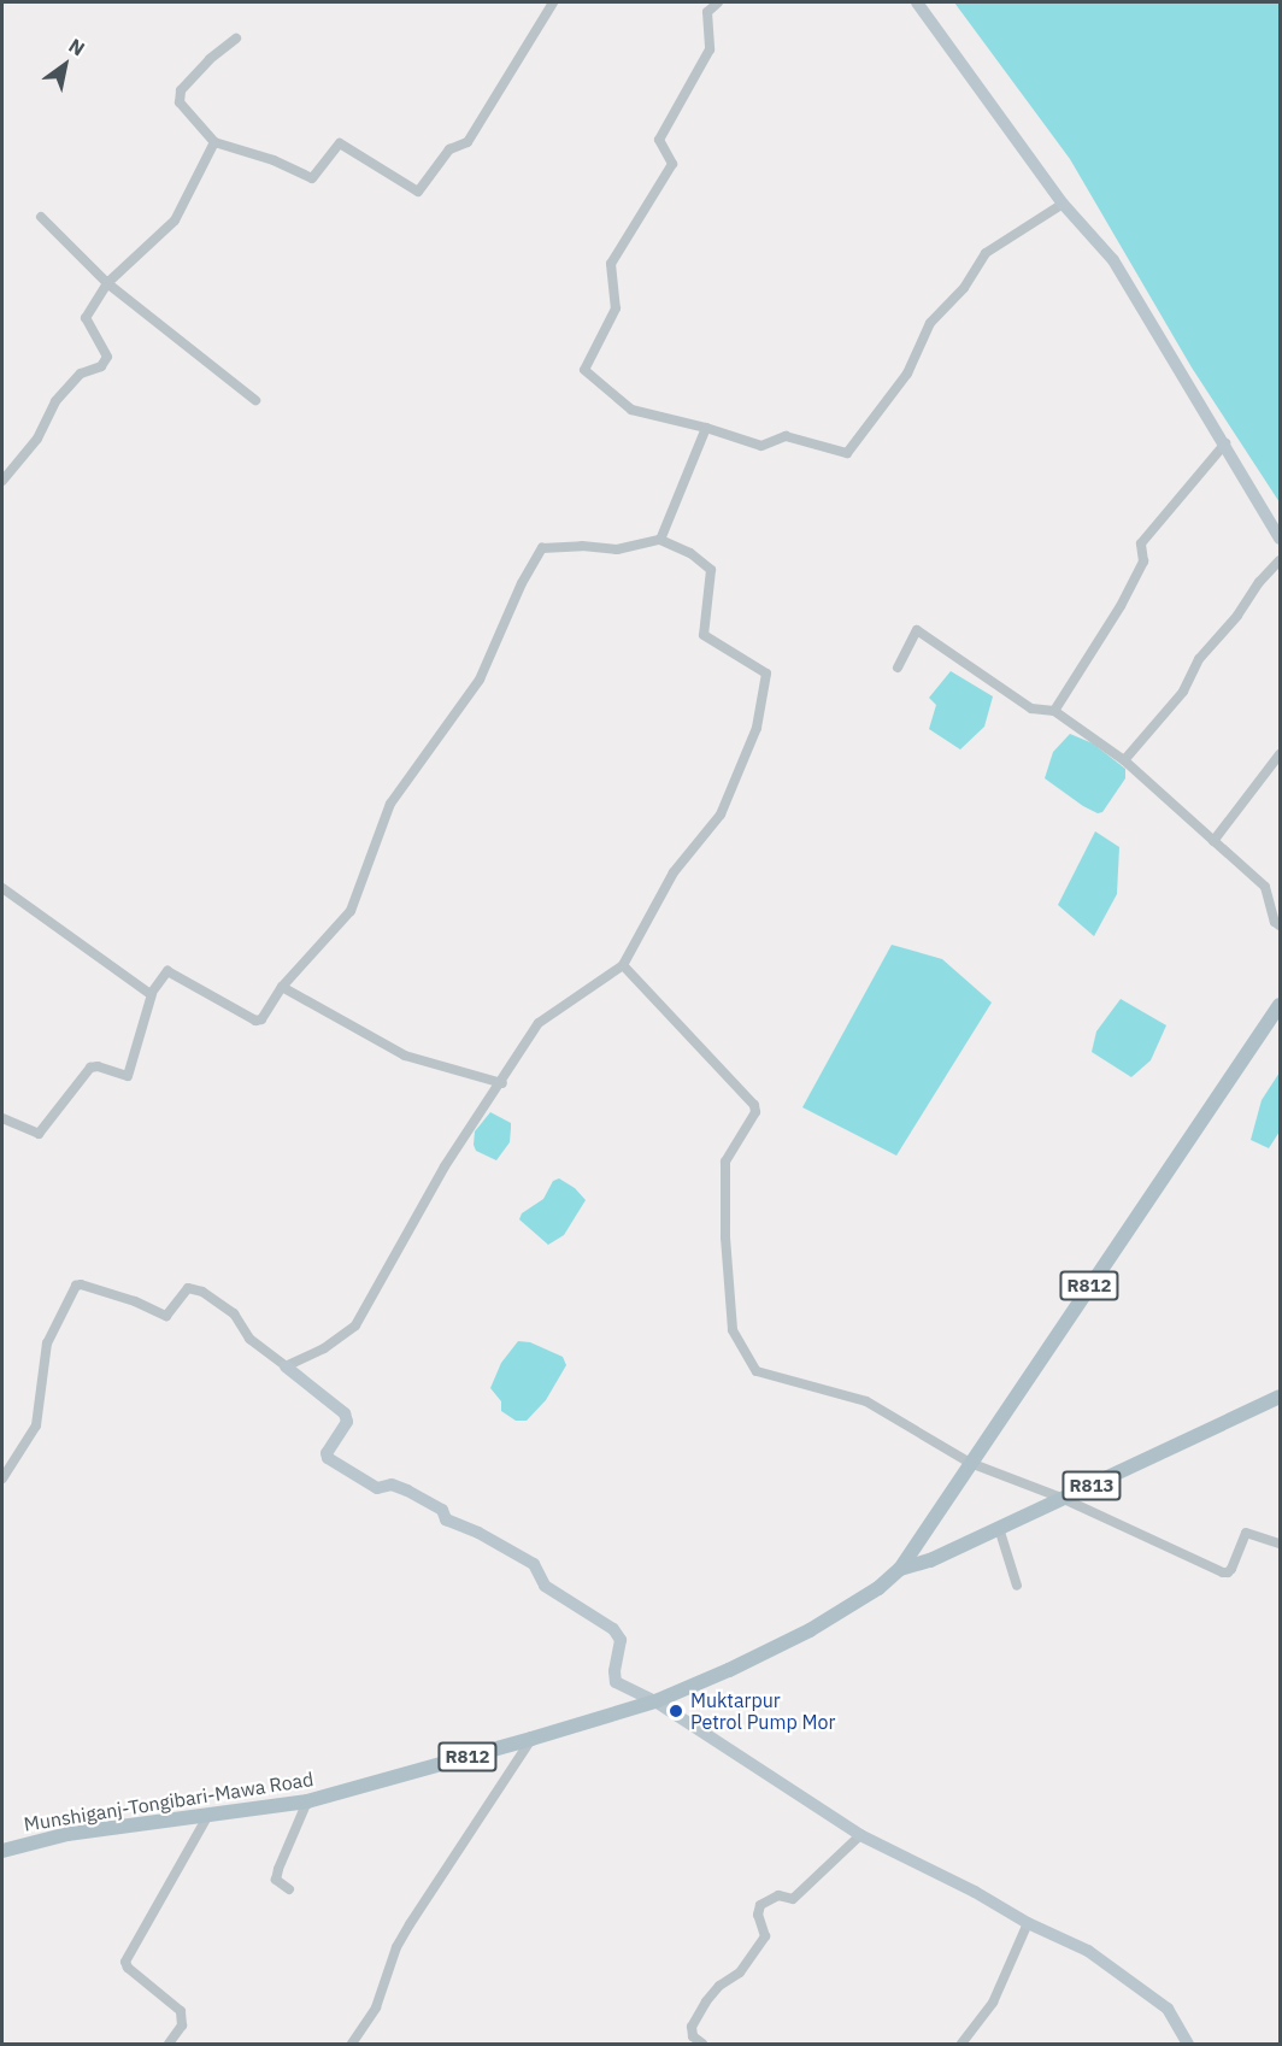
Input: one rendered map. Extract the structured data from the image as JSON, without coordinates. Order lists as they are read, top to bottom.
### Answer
{
  "streets": {
    "main road": ["R812", "R813", "Munshiganj-Tongibari-Mawa Road"]
  },
  "crossings": [
    ["R812", "R813"],
    ["R812", "Munshiganj-Tongibari-Mawa Road"],
    ["R813", "Munshiganj-Tongibari-Mawa Road"]
  ],
  "places": ["Muktarpur Petrol Pump Mor"],
  "north": "top right"
}
